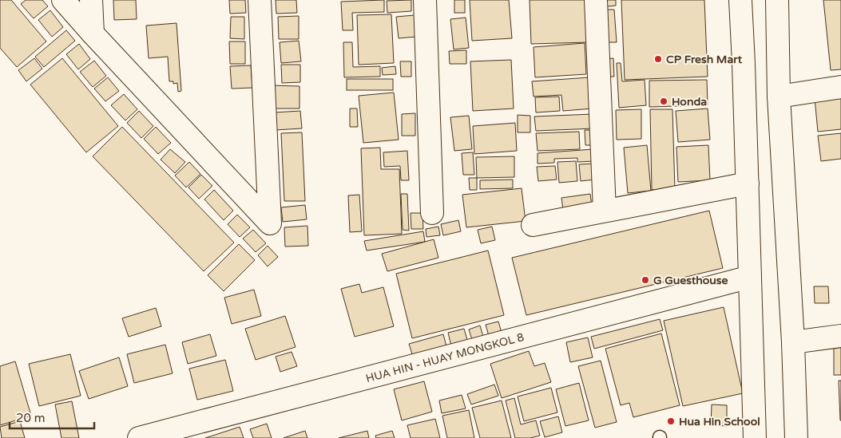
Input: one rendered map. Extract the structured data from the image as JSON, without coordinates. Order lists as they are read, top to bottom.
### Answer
{
  "streets": {
    "street": ["HUA HIN - HUAY MONGKOL 8"]
  },
  "places": [
    "CP Fresh Mart",
    "Honda",
    "G Guesthouse",
    "Hua Hin School"
  ],
  "scale_bar": "20 m"
}
